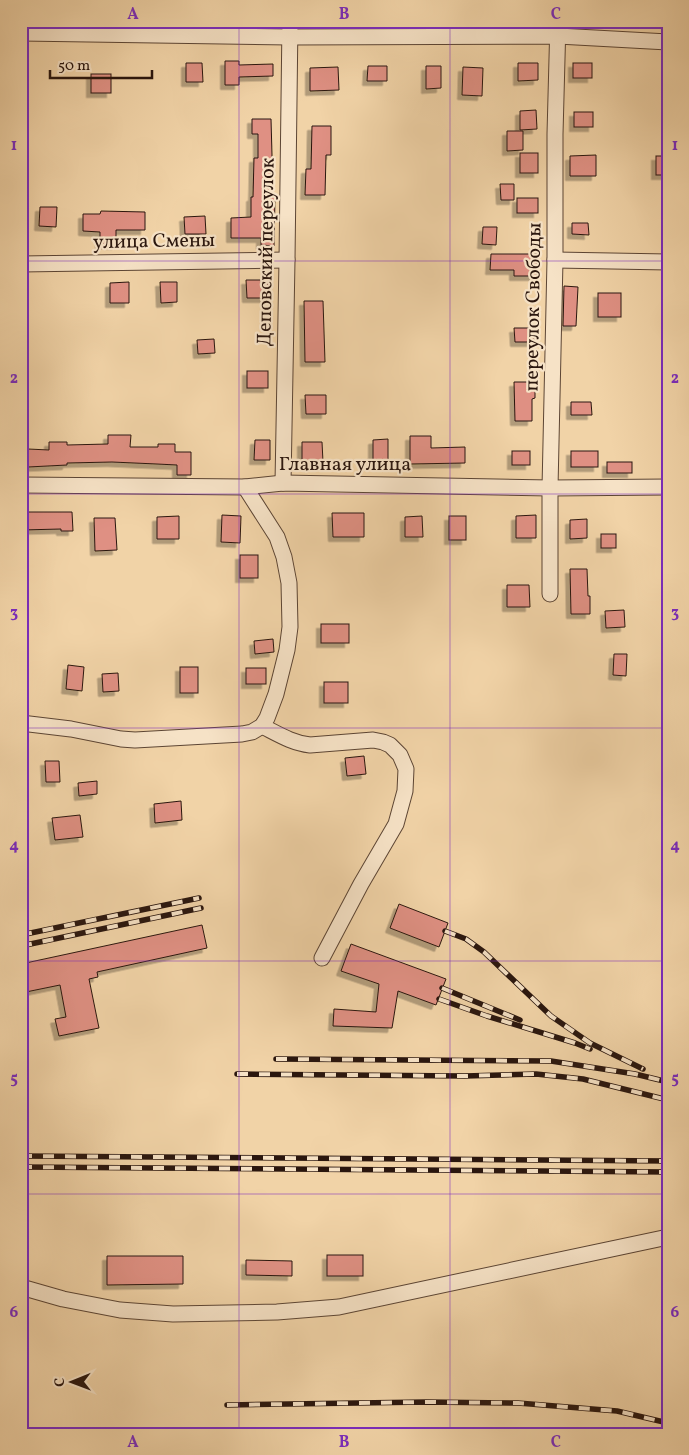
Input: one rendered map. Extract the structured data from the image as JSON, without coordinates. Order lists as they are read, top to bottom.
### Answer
{
  "streets": {
    "street": [
      "улица Смены",
      "Деповский переулок",
      "переулок Свободы",
      "Главная улица"
    ]
  },
  "crossings": [
    ["улица Смены", "Деповский переулок"],
    ["Деповский переулок", "Главная улица"],
    ["переулок Свободы", "Главная улица"]
  ],
  "scale_bar": "50 m",
  "north": "left",
  "grid": {
    "columns": ["A", "B", "C"],
    "rows": [
      "1",
      "2",
      "3",
      "4",
      "5",
      "6"
    ]
  }
}
